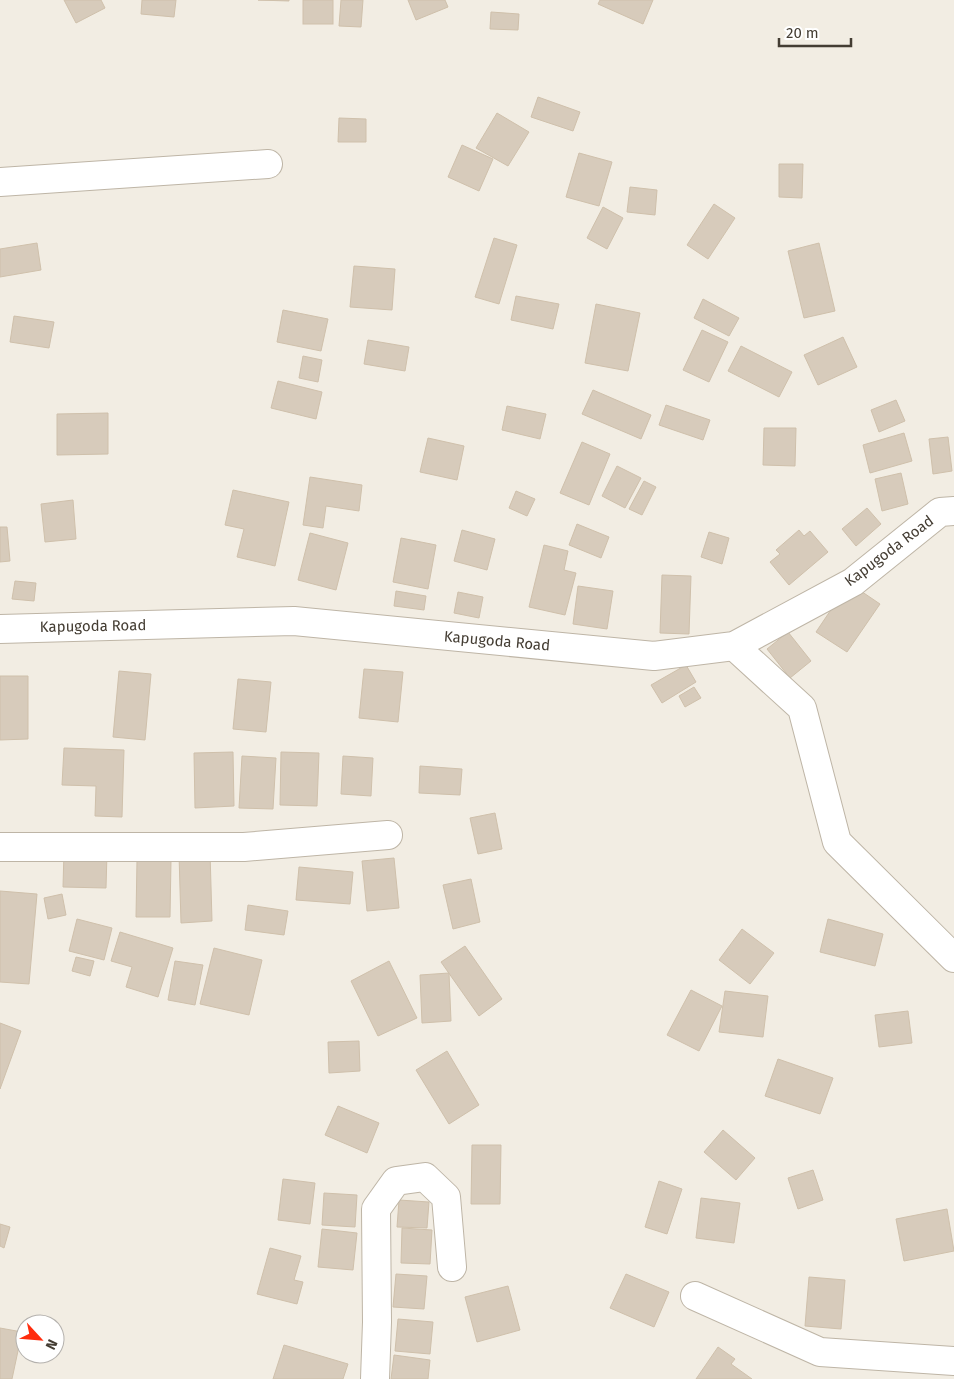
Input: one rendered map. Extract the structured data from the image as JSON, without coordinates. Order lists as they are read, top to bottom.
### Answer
{
  "streets": {
    "street": ["Kapugoda Road"]
  },
  "scale_bar": "20 m",
  "north": "bottom right"
}
